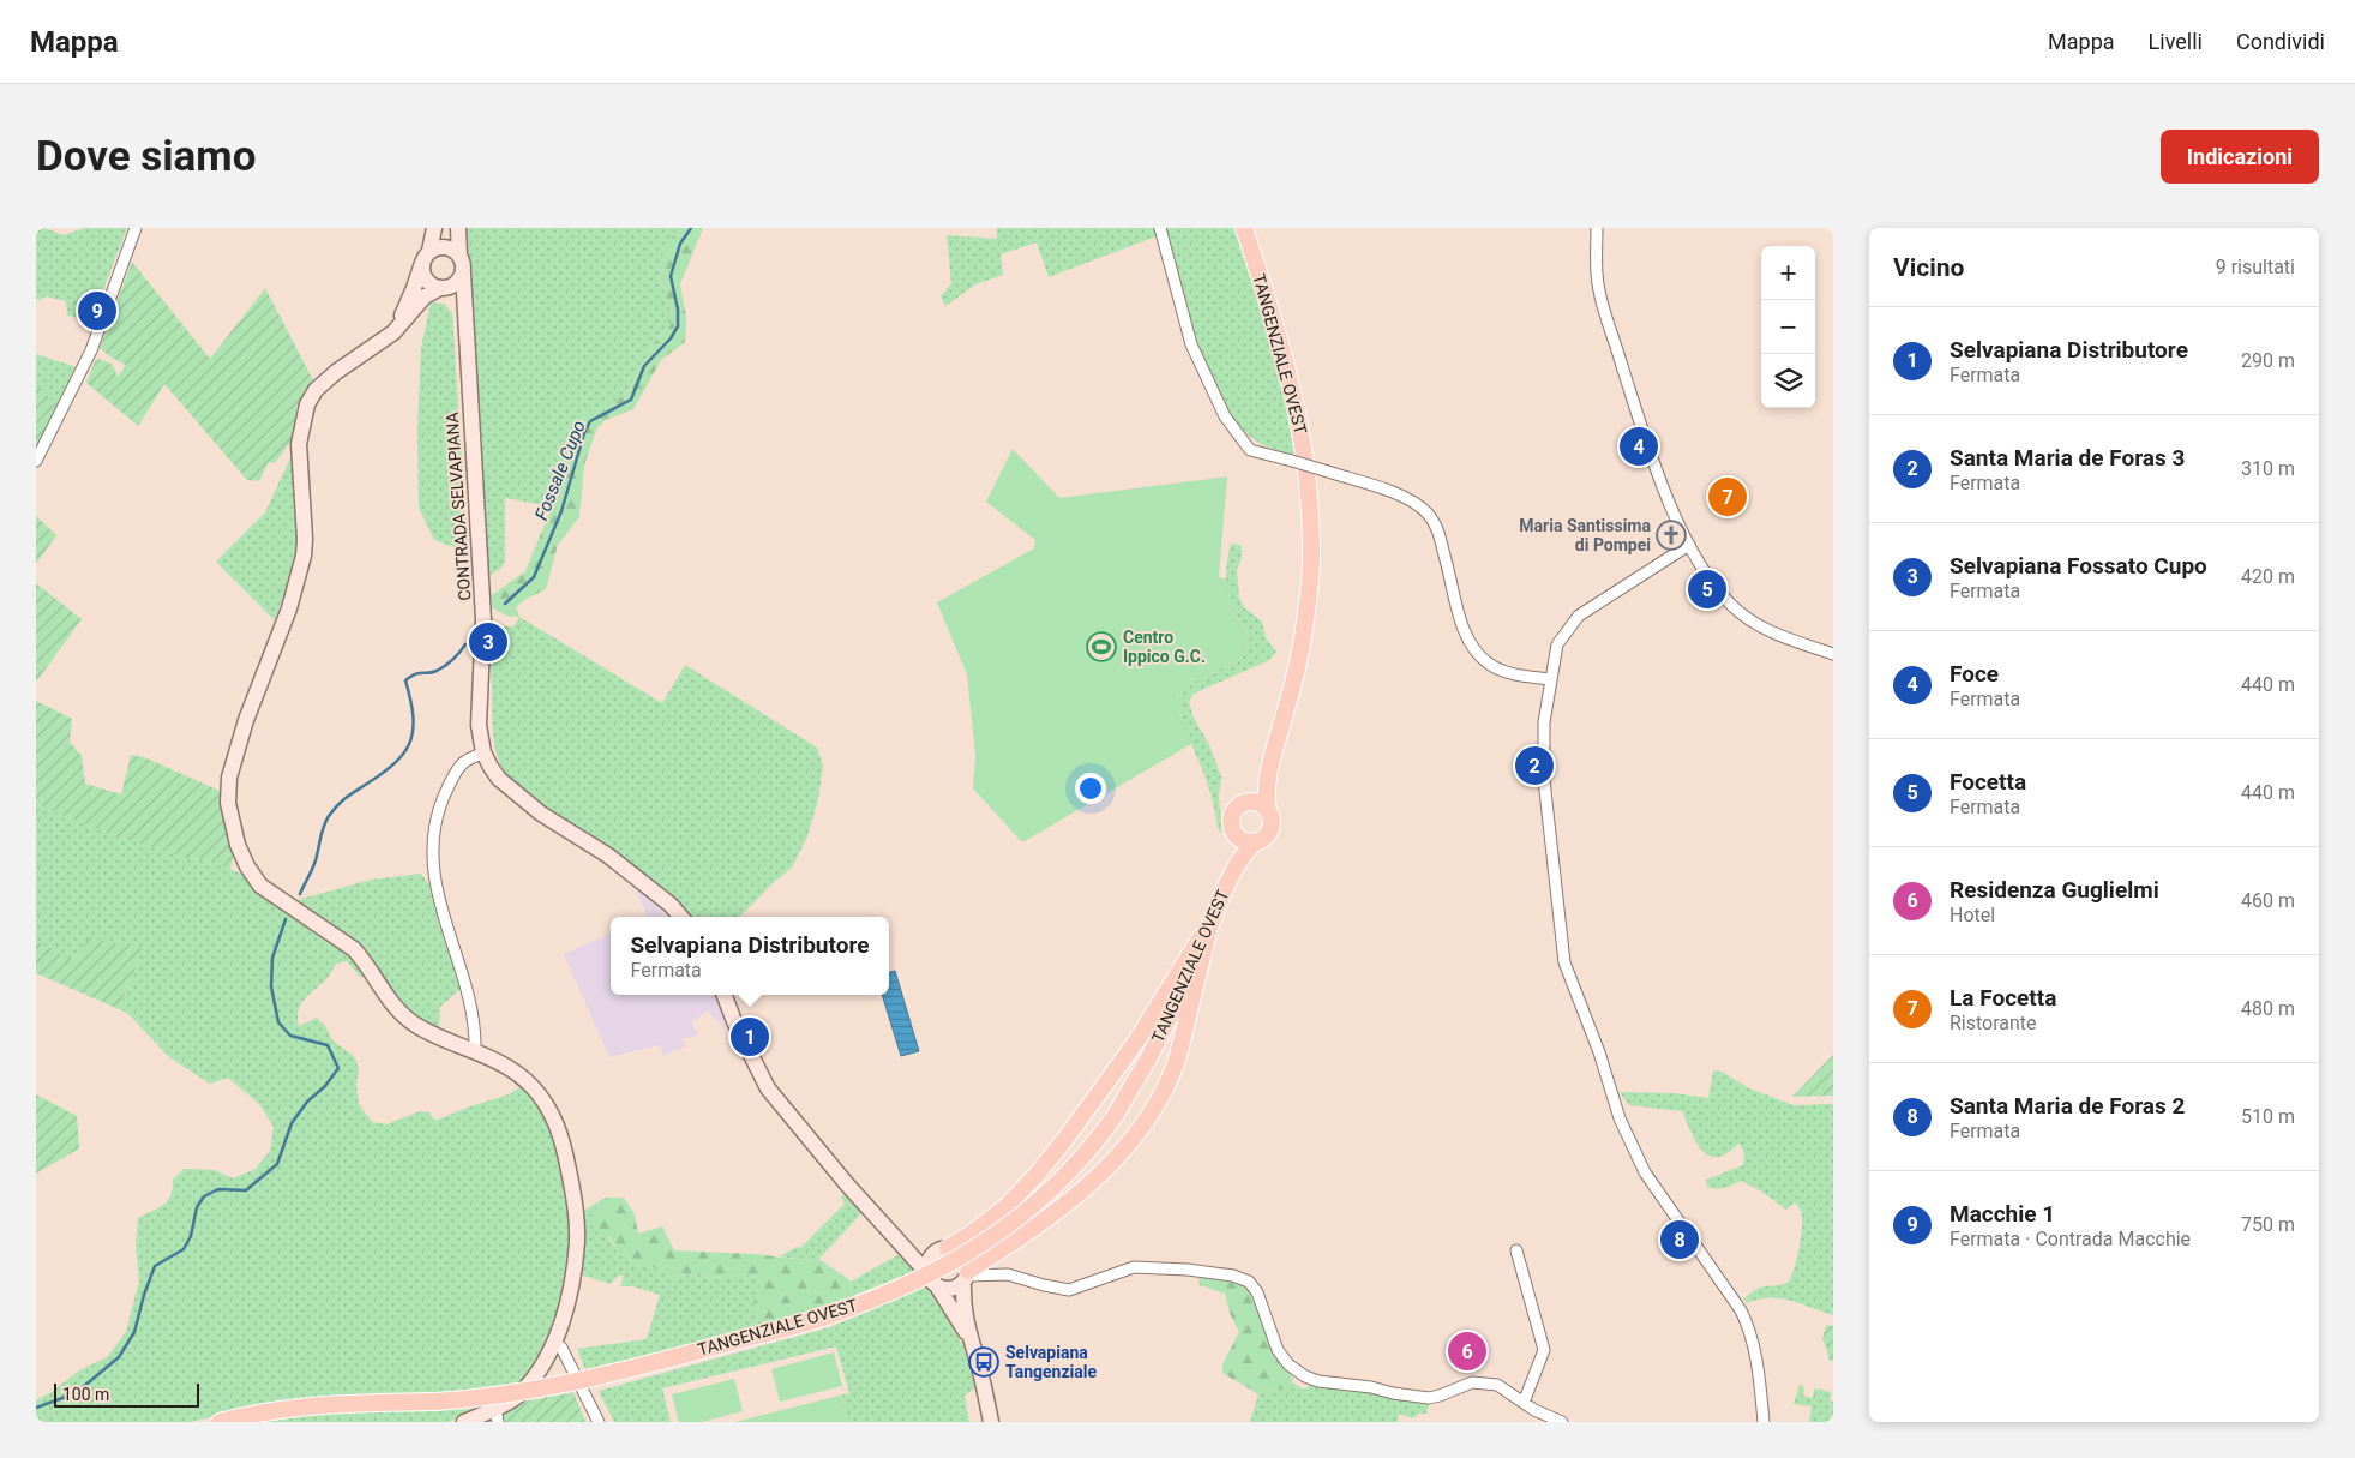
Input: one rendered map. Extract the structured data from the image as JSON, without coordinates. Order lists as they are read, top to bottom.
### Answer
{
  "streets": {
    "main road": ["TANGENZIALE OVEST", "CONTRADA SELVAPIANA"]
  },
  "water": ["Fossale Cupo"],
  "places": {
    "church": ["Maria Santissima di Pompei"],
    "sports": ["Centro Ippico G.C."],
    "bus stop": ["Selvapiana Tangenziale"]
  },
  "scale_bar": "100 m",
  "page": {
    "header": "Mappa",
    "nav": ["Mappa", "Livelli", "Condividi"],
    "buttons": "Indicazioni",
    "title": "Dove siamo",
    "heading": ["Vicino", "9 risultati"],
    "map_buttons": ["+", "−"],
    "pins": [
      "9",
      "4",
      "7",
      "5",
      "3",
      "2",
      "1",
      "8",
      "6"
    ],
    "list": [
      {
        "mark": "1",
        "name": "Selvapiana Distributore",
        "note": "Fermata",
        "value": "290 m"
      },
      {
        "mark": "2",
        "name": "Santa Maria de Foras 3",
        "note": "Fermata",
        "value": "310 m"
      },
      {
        "mark": "3",
        "name": "Selvapiana Fossato Cupo",
        "note": "Fermata",
        "value": "420 m"
      },
      {
        "mark": "4",
        "name": "Foce",
        "note": "Fermata",
        "value": "440 m"
      },
      {
        "mark": "5",
        "name": "Focetta",
        "note": "Fermata",
        "value": "440 m"
      },
      {
        "mark": "6",
        "name": "Residenza Guglielmi",
        "note": "Hotel",
        "value": "460 m"
      },
      {
        "mark": "7",
        "name": "La Focetta",
        "note": "Ristorante",
        "value": "480 m"
      },
      {
        "mark": "8",
        "name": "Santa Maria de Foras 2",
        "note": "Fermata",
        "value": "510 m"
      },
      {
        "mark": "9",
        "name": "Macchie 1",
        "note": "Fermata · Contrada Macchie",
        "value": "750 m"
      }
    ],
    "popup": ["Selvapiana Distributore", "Fermata"],
    "scale": "100 m"
  }
}
